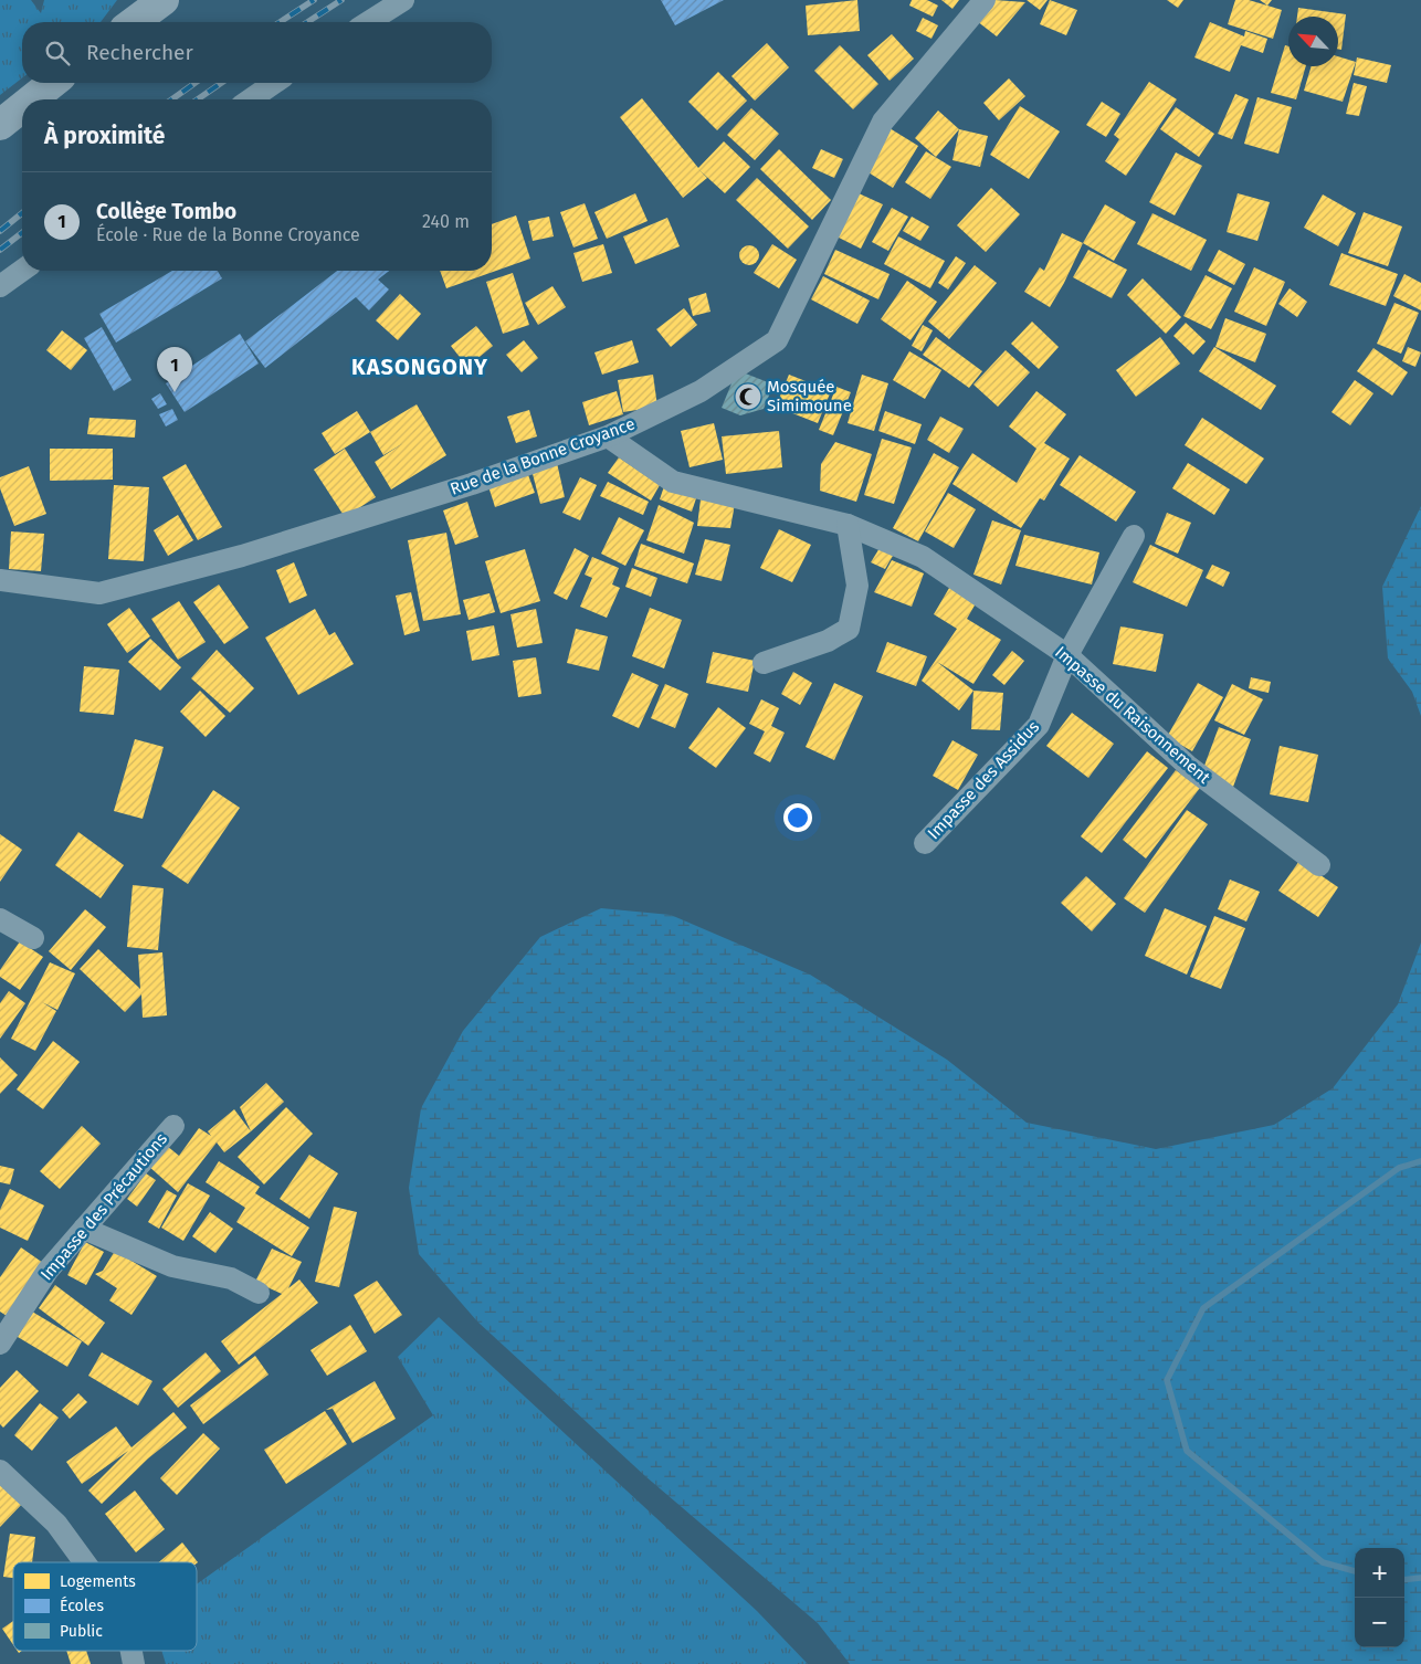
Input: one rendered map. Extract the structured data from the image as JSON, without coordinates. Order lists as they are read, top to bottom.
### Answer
{
  "streets": {
    "street": [
      "Rue de la Bonne Croyance",
      "Impasse du Raisonnement",
      "Impasse des Assidus",
      "Impasse des Précautions"
    ]
  },
  "crossings": [
    ["Rue de la Bonne Croyance", "Impasse du Raisonnement"],
    ["Impasse du Raisonnement", "Impasse des Assidus"]
  ],
  "districts": ["KASONGONY"],
  "places": {
    "mosque": ["Mosquée Simimoune"]
  },
  "legend": ["Logements", "Écoles", "Public"],
  "north": "top left",
  "page": {
    "search": "Rechercher",
    "heading": "À proximité",
    "list": [
      {
        "mark": "1",
        "name": "Collège Tombo",
        "note": "École · Rue de la Bonne Croyance",
        "value": "240 m"
      }
    ],
    "pins": "1",
    "map_buttons": ["+", "−"]
  }
}
